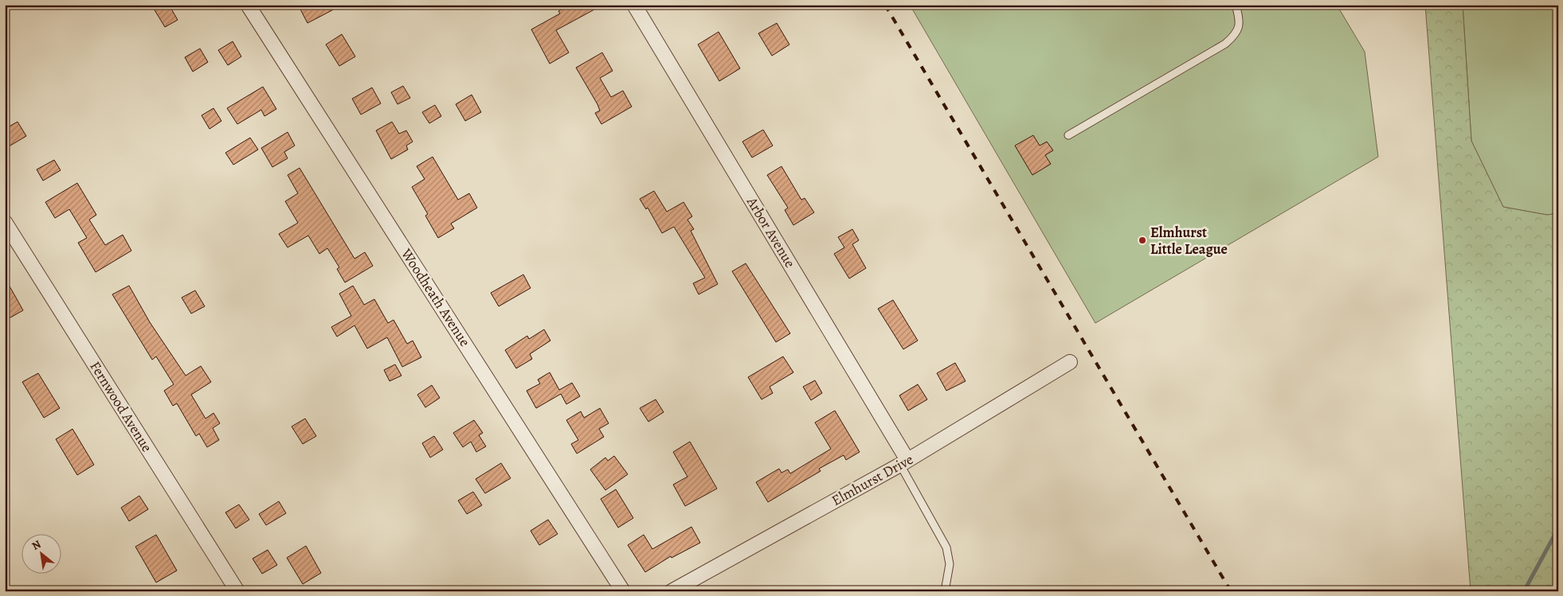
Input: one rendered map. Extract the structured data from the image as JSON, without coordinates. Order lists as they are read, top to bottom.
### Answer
{
  "streets": {
    "street": [
      "Arbor Avenue",
      "Woodheath Avenue",
      "Fernwood Avenue",
      "Elmhurst Drive"
    ]
  },
  "crossings": [
    ["Arbor Avenue", "Elmhurst Drive"]
  ],
  "places": ["Elmhurst Little League"],
  "north": "top left"
}
